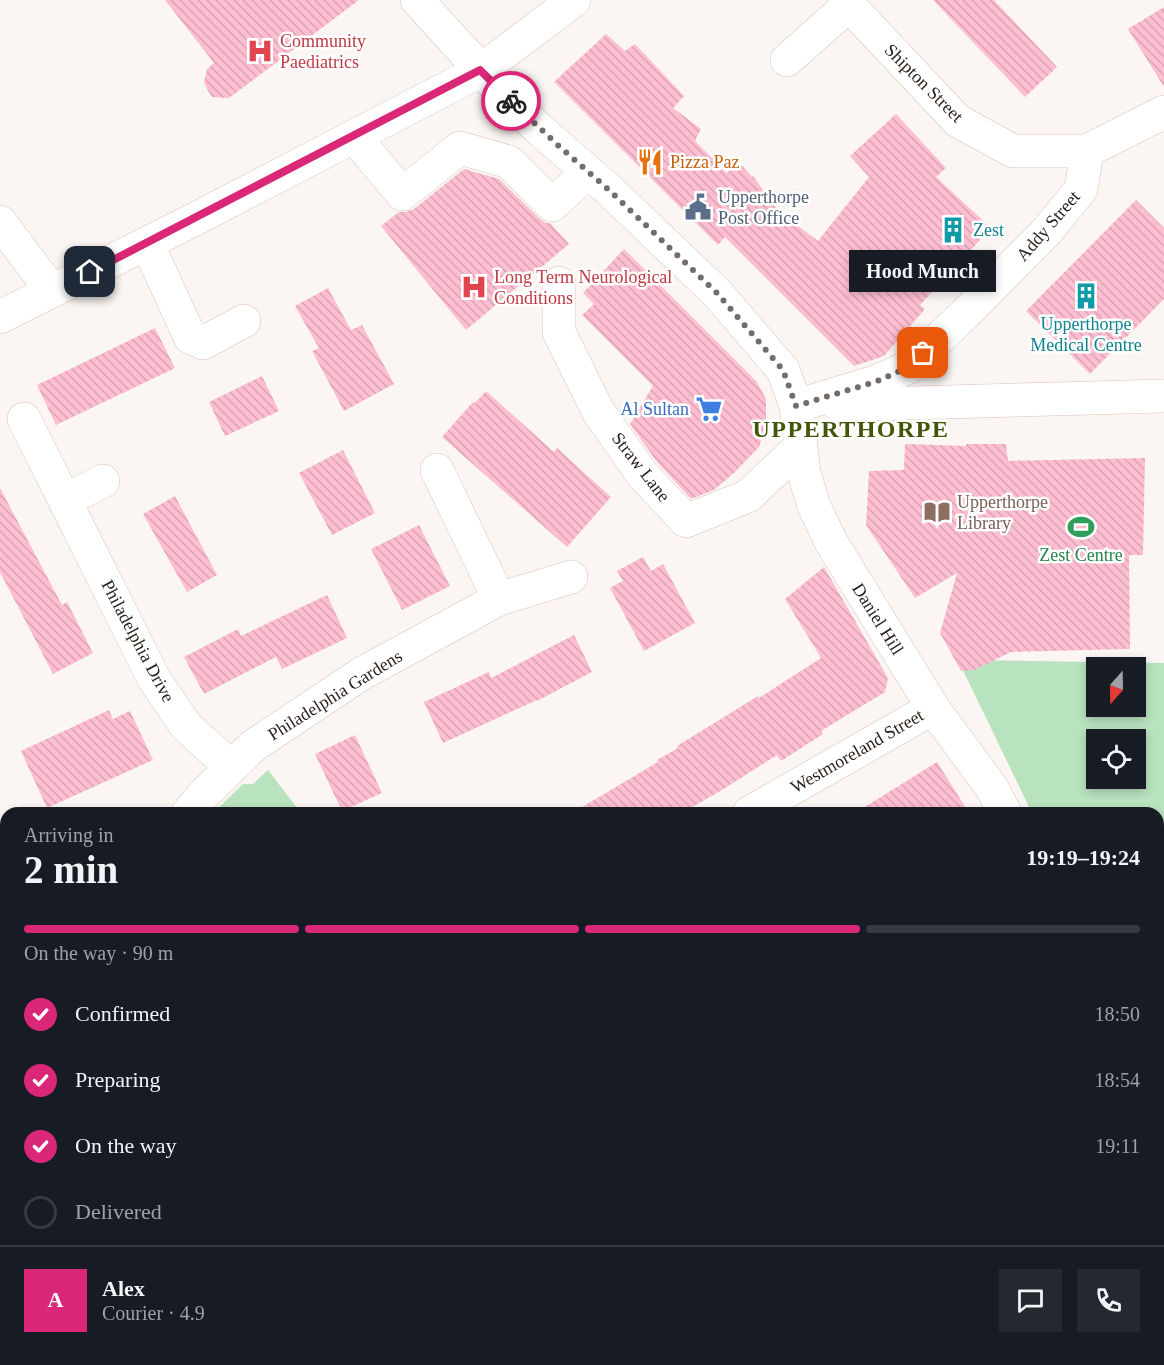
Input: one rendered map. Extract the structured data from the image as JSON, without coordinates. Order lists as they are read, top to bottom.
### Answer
{
  "streets": {
    "street": [
      "Shipton Street",
      "Addy Street",
      "Straw Lane",
      "Daniel Hill",
      "Philadelphia Drive",
      "Philadelphia Gardens",
      "Westmoreland Street"
    ]
  },
  "crossings": [
    ["Shipton Street", "Addy Street"],
    ["Addy Street", "Daniel Hill"],
    ["Straw Lane", "Daniel Hill"],
    ["Daniel Hill", "Westmoreland Street"],
    ["Philadelphia Drive", "Philadelphia Gardens"]
  ],
  "districts": ["UPPERTHORPE"],
  "places": {
    "hospital": ["Community Paediatrics", "Long Term Neurological Conditions"],
    "restaurant": ["Pizza Paz"],
    "public building": ["Upperthorpe Post Office"],
    "building": ["Zest", "Upperthorpe Medical Centre"],
    "other": ["Hood Munch"],
    "supermarket": ["Al Sultan"],
    "library": ["Upperthorpe Library"],
    "sports": ["Zest Centre"]
  },
  "north": "bottom",
  "page": {
    "bubble": "Hood Munch",
    "heading": ["2 min", "Arriving in", "19:19–19:24"],
    "panel": ["Alex", "Courier · 4.9"],
    "bar": "On the way · 90 m",
    "list": [
      ["Confirmed", "18:50"],
      ["Preparing", "18:54"],
      ["On the way", "19:11"],
      "Delivered"
    ],
    "round": "A"
  }
}
